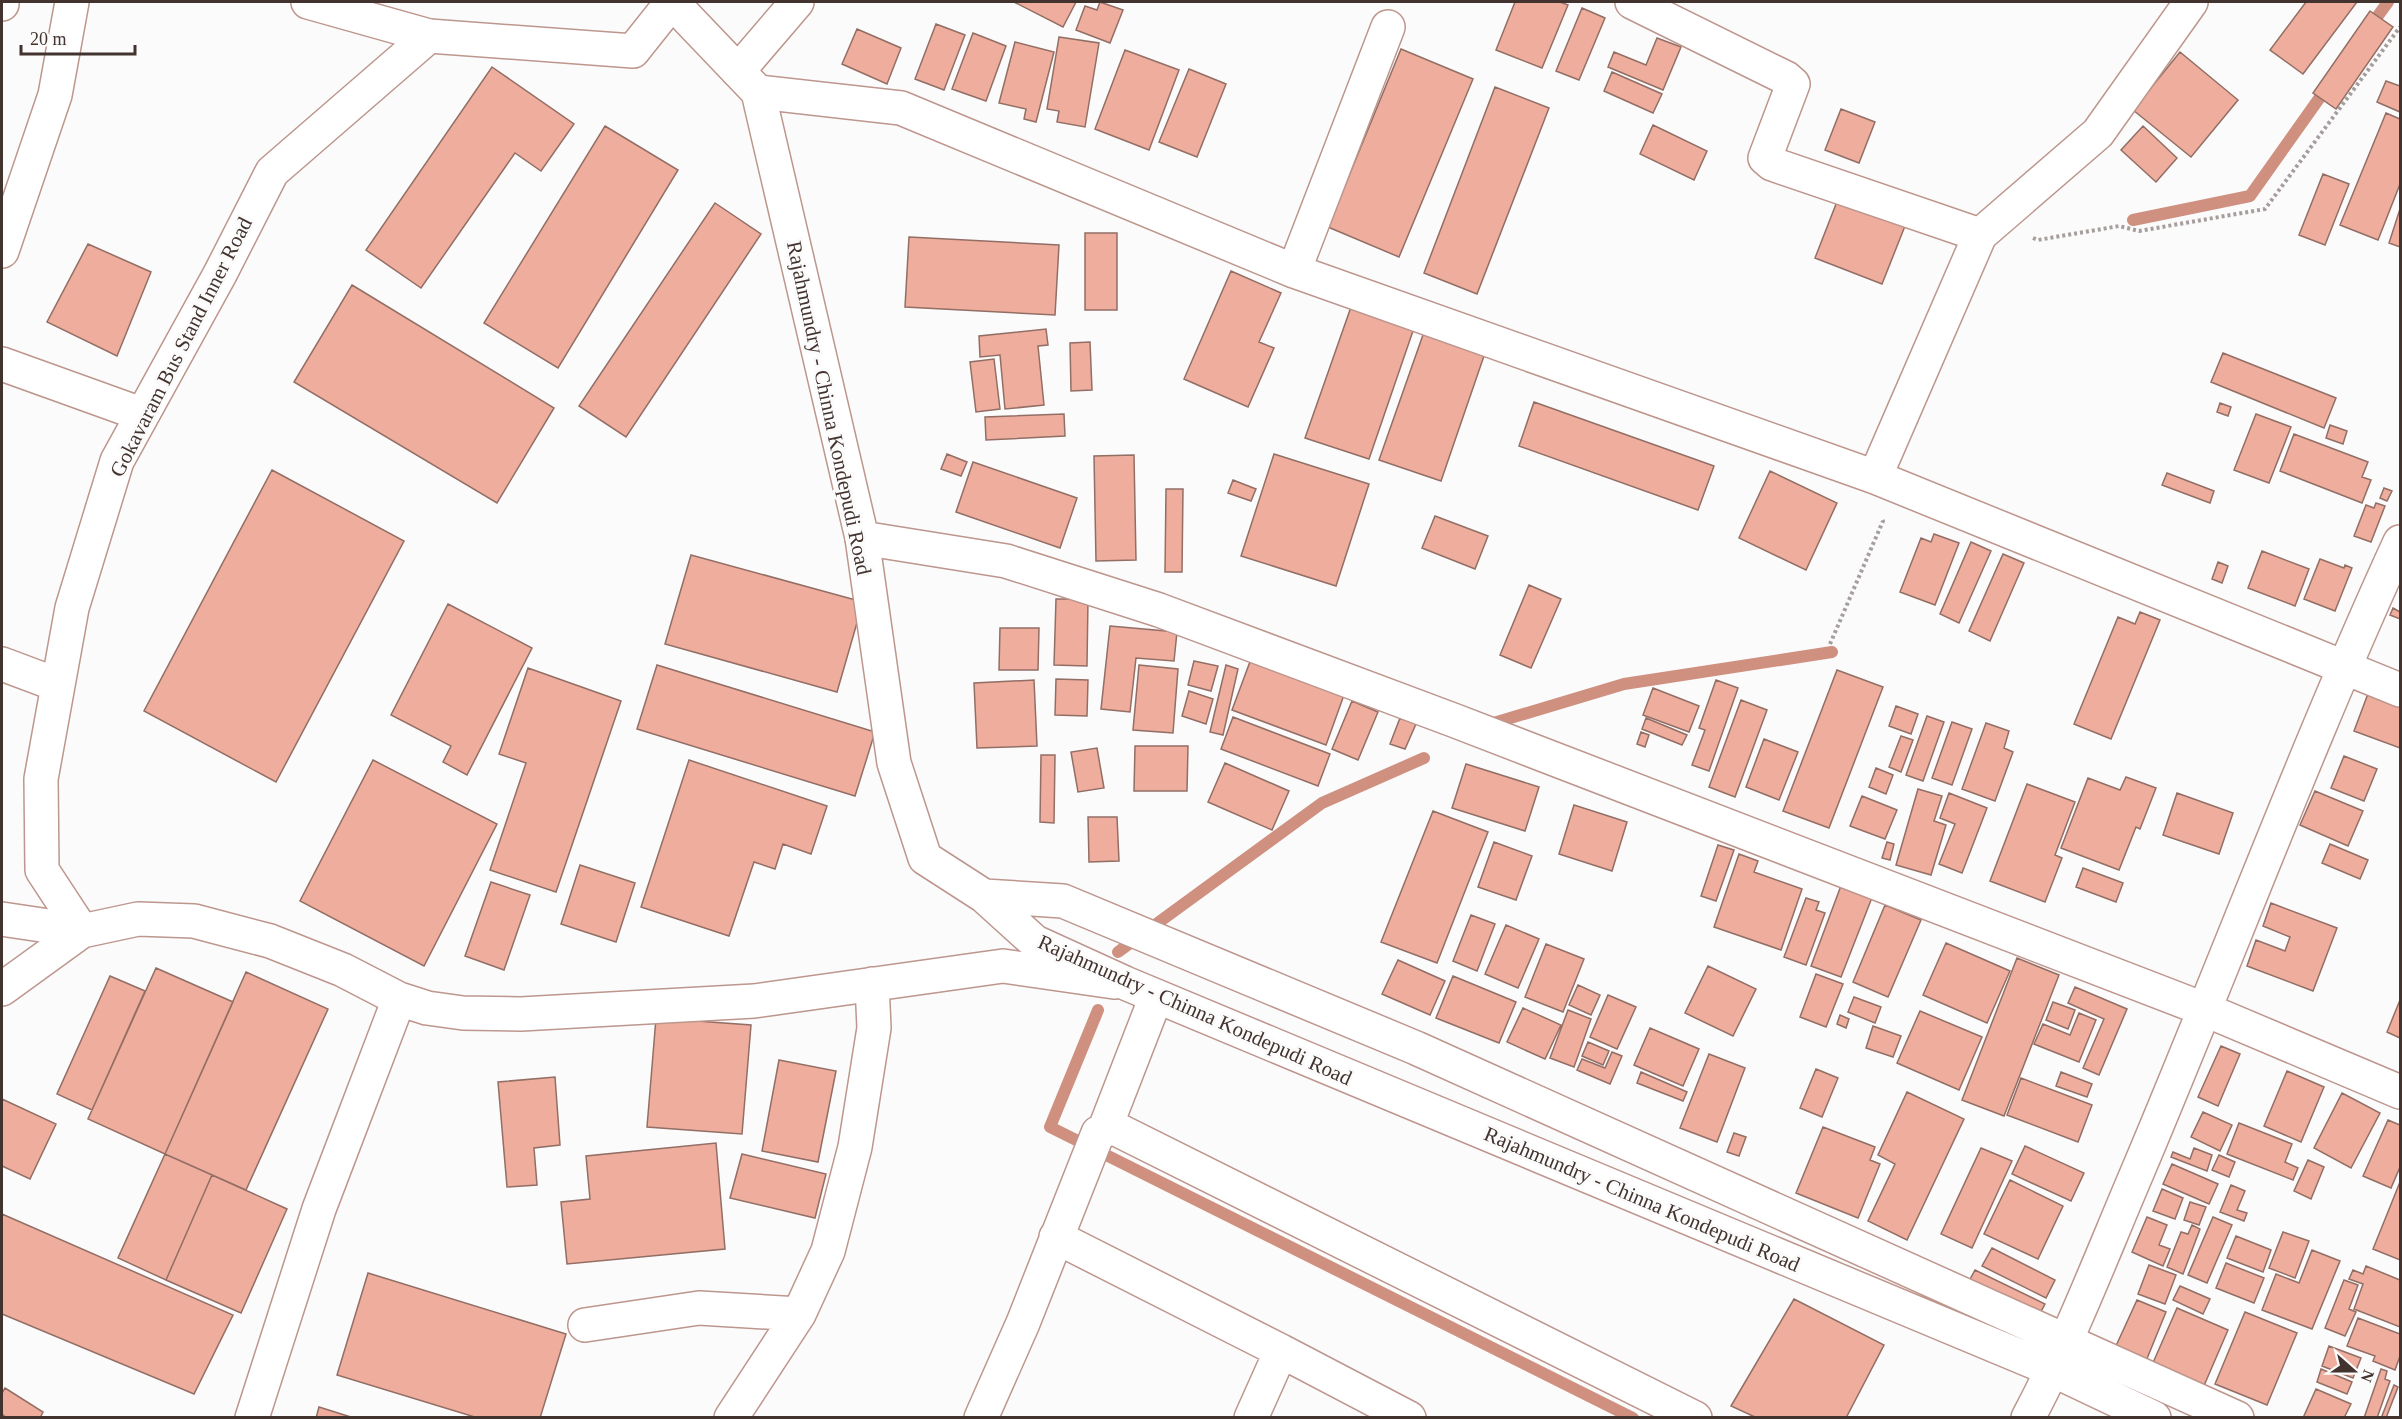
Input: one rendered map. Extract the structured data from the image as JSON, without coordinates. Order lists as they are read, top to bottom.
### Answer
{
  "streets": {
    "street": ["Gokavaram Bus Stand Inner Road", "Rajahmundry - Chinna Kondepudi Road"]
  },
  "scale_bar": "20 m",
  "north": "right"
}
